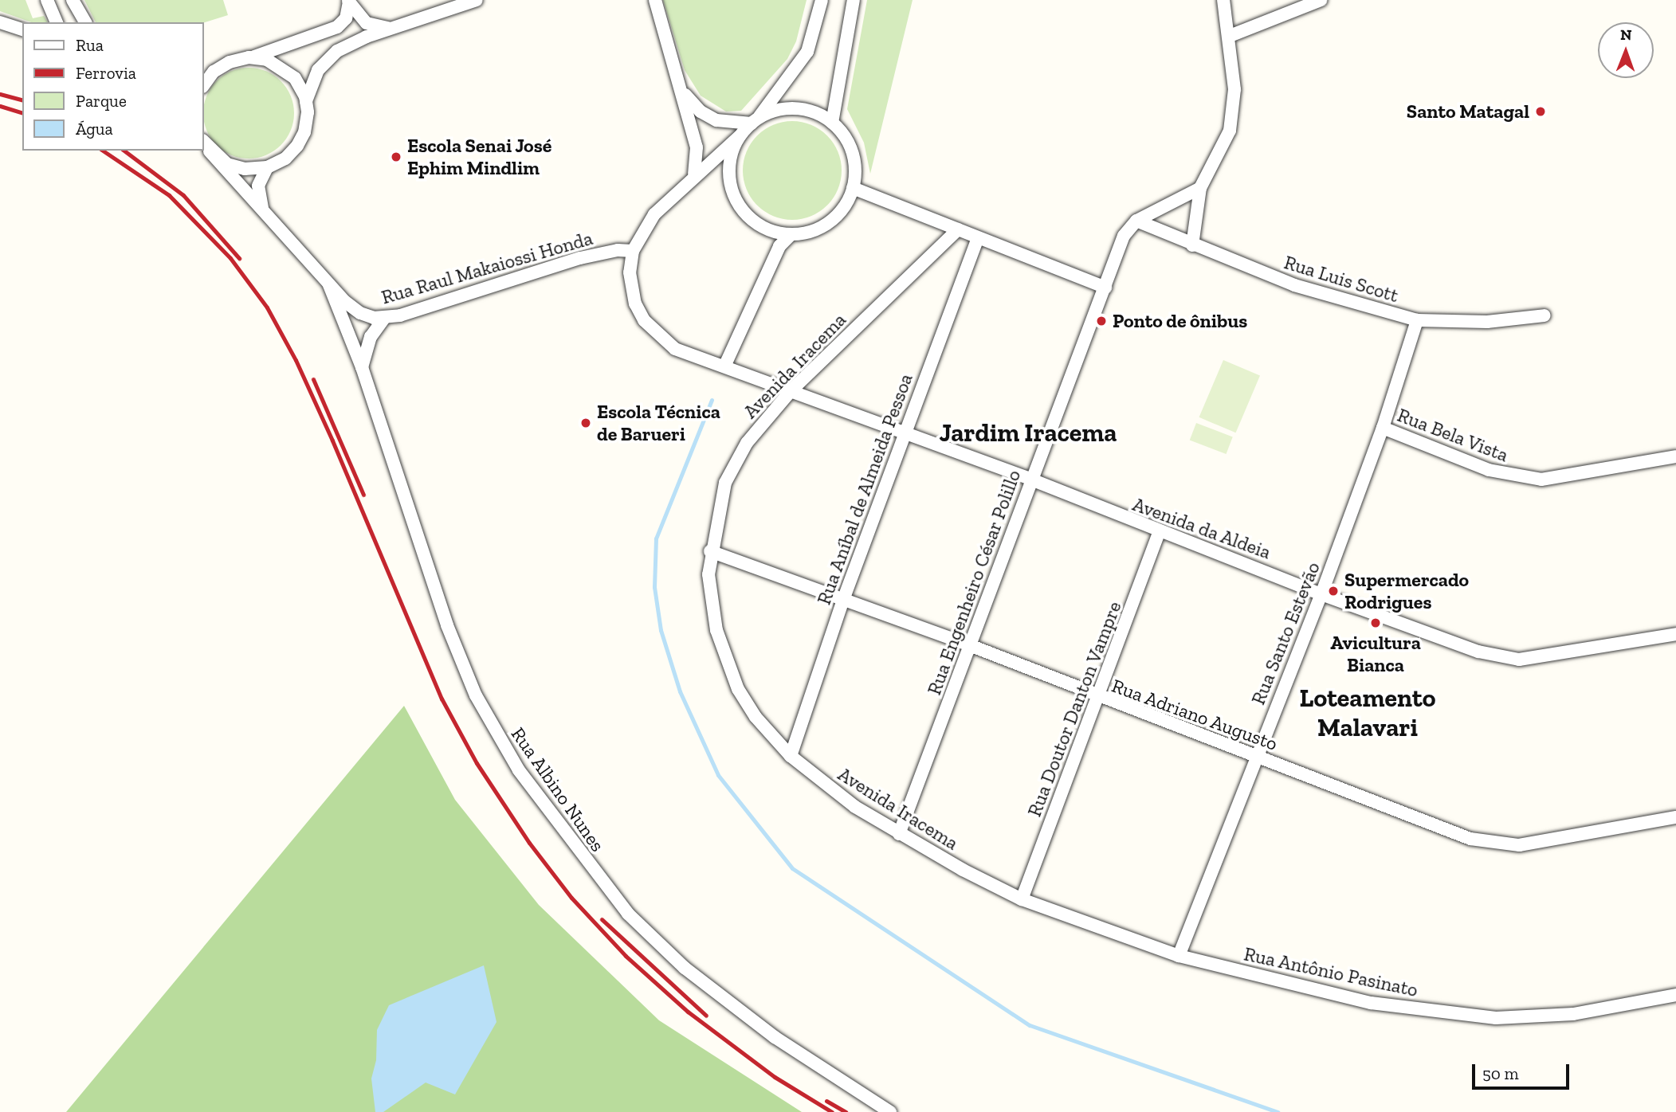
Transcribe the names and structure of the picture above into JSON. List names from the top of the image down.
{
  "streets": {
    "street": [
      "Rua Raul Makaiossi Honda",
      "Rua Luis Scott",
      "Avenida Iracema",
      "Rua Bela Vista",
      "Rua Aníbal de Almeida Pessoa",
      "Avenida da Aldeia",
      "Rua Engenheiro César Polillo",
      "Rua Santo Estevão",
      "Rua Doutor Danton Vampre",
      "Rua Adriano Augusto",
      "Rua Albino Nunes",
      "Rua Antônio Pasinato"
    ]
  },
  "crossings": [
    ["Rua Raul Makaiossi Honda", "Avenida da Aldeia"],
    ["Rua Raul Makaiossi Honda", "Rua Albino Nunes"],
    ["Rua Luis Scott", "Rua Engenheiro César Polillo"],
    ["Rua Luis Scott", "Rua Santo Estevão"],
    ["Avenida Iracema", "Rua Aníbal de Almeida Pessoa"],
    ["Avenida Iracema", "Avenida da Aldeia"],
    ["Avenida Iracema", "Rua Engenheiro César Polillo"],
    ["Avenida Iracema", "Rua Santo Estevão"],
    ["Avenida Iracema", "Rua Doutor Danton Vampre"],
    ["Avenida Iracema", "Rua Adriano Augusto"],
    ["Avenida Iracema", "Rua Antônio Pasinato"],
    ["Rua Bela Vista", "Rua Santo Estevão"],
    ["Rua Aníbal de Almeida Pessoa", "Avenida da Aldeia"],
    ["Rua Aníbal de Almeida Pessoa", "Rua Adriano Augusto"],
    ["Avenida da Aldeia", "Rua Engenheiro César Polillo"],
    ["Avenida da Aldeia", "Rua Santo Estevão"],
    ["Avenida da Aldeia", "Rua Doutor Danton Vampre"],
    ["Rua Engenheiro César Polillo", "Rua Adriano Augusto"],
    ["Rua Santo Estevão", "Rua Adriano Augusto"],
    ["Rua Santo Estevão", "Rua Antônio Pasinato"],
    ["Rua Doutor Danton Vampre", "Rua Adriano Augusto"]
  ],
  "districts": ["Jardim Iracema", "Loteamento Malavari"],
  "places": [
    "Santo Matagal",
    "Escola Senai José Ephim Mindlim",
    "Ponto de ônibus",
    "Escola Técnica de Barueri",
    "Supermercado Rodrigues",
    "Avicultura Bianca"
  ],
  "legend": [
    "Rua",
    "Ferrovia",
    "Parque",
    "Água"
  ],
  "scale_bar": "50 m",
  "north": "top"
}
